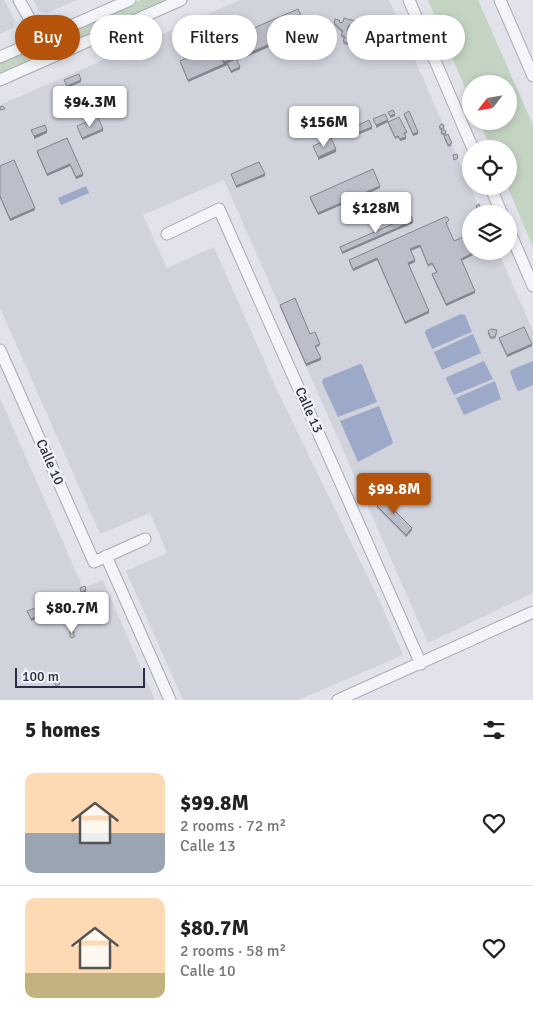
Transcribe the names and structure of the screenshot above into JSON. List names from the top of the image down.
{
  "streets": {
    "street": ["Calle 13", "Calle 10"]
  },
  "scale_bar": "100 m",
  "north": "bottom left",
  "page": {
    "chip": [
      "Buy",
      "Rent",
      "Filters",
      "New",
      "Apartment"
    ],
    "price": [
      "$94.3M",
      "$156M",
      "$128M",
      "$99.8M",
      "$80.7M"
    ],
    "scale": "100 m",
    "heading": "5 homes",
    "list": [
      {
        "name": "$99.8M",
        "note": "2 rooms · 72 m² · Calle 13"
      },
      {
        "name": "$80.7M",
        "note": "2 rooms · 58 m² · Calle 10"
      }
    ]
  }
}
